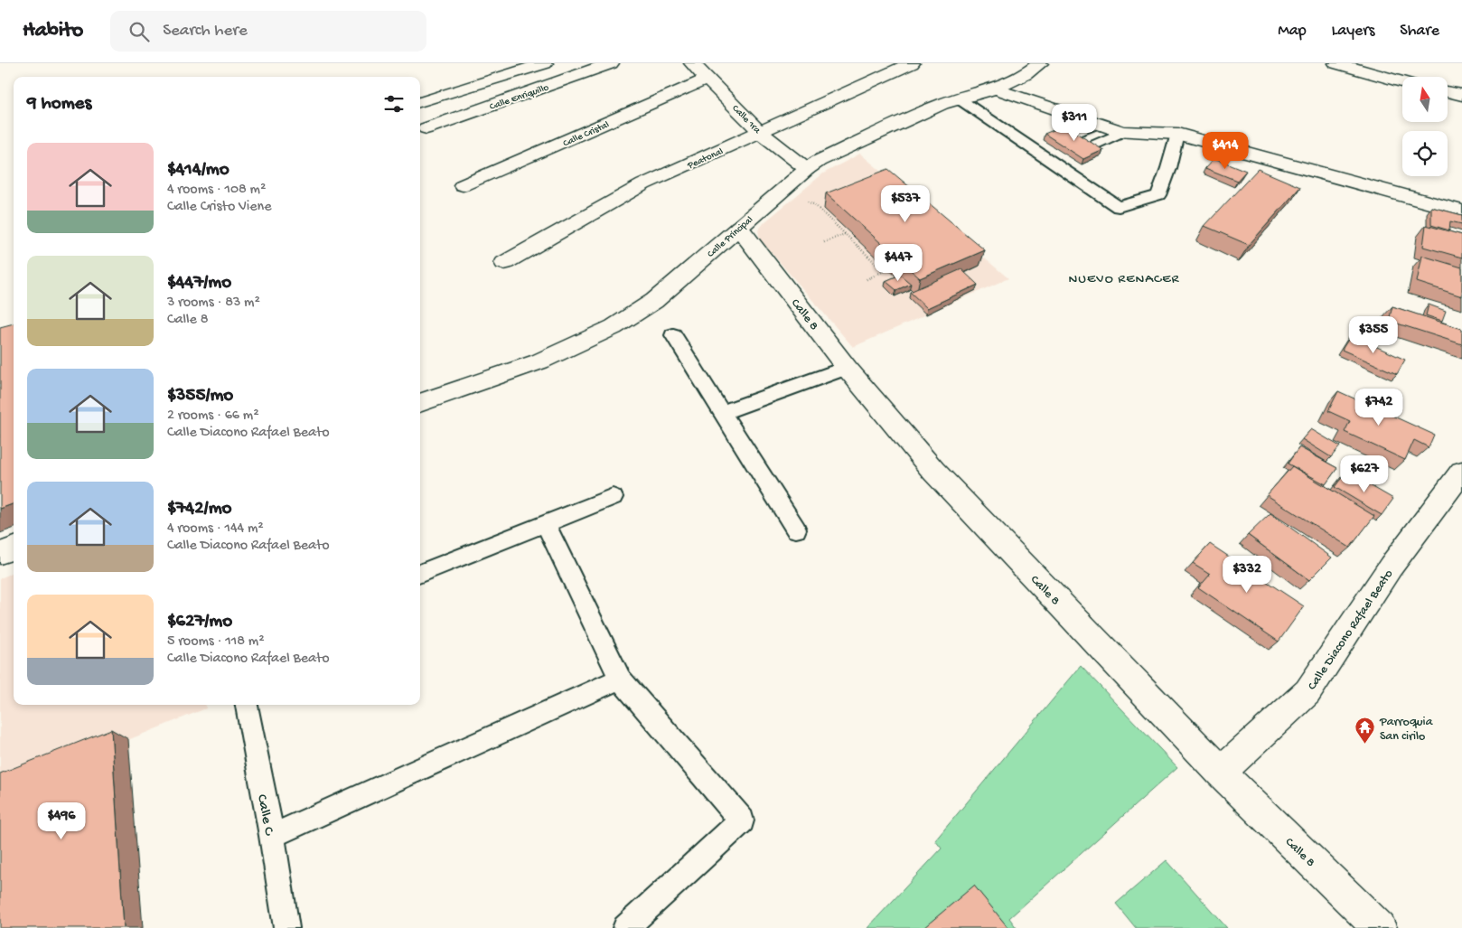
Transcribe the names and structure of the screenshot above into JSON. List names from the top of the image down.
{
  "streets": {
    "street": [
      "Calle Enriquillo",
      "Calle 1ra",
      "Calle Cristal",
      "Peatonal",
      "Calle Principal",
      "Calle 8",
      "Calle Diacono Rafael Beato"
    ],
    "lane": ["Calle C"]
  },
  "crossings": [
    ["Calle 1ra", "Calle Cristal"],
    ["Calle 1ra", "Peatonal"],
    ["Calle 1ra", "Calle Principal"],
    ["Calle Principal", "Calle 8"],
    ["Calle 8", "Calle Diacono Rafael Beato"]
  ],
  "districts": ["NUEVO RENACER"],
  "places": {
    "temple": ["Parroquia San cirilo"]
  },
  "north": "top",
  "page": {
    "header": "Habito",
    "search": "Search here",
    "nav": ["Map", "Layers", "Share"],
    "heading": "9 homes",
    "price": [
      "$311",
      "$414",
      "$537",
      "$447",
      "$355",
      "$742",
      "$627",
      "$332",
      "$496"
    ],
    "list": [
      {
        "name": "$414/mo",
        "note": "4 rooms · 108 m² · Calle Cristo Viene"
      },
      {
        "name": "$447/mo",
        "note": "3 rooms · 83 m² · Calle 8"
      },
      {
        "name": "$355/mo",
        "note": "2 rooms · 66 m² · Calle Diacono Rafael Beato"
      },
      {
        "name": "$742/mo",
        "note": "4 rooms · 144 m² · Calle Diacono Rafael Beato"
      },
      {
        "name": "$627/mo",
        "note": "5 rooms · 118 m² · Calle Diacono Rafael Beato"
      }
    ]
  }
}
